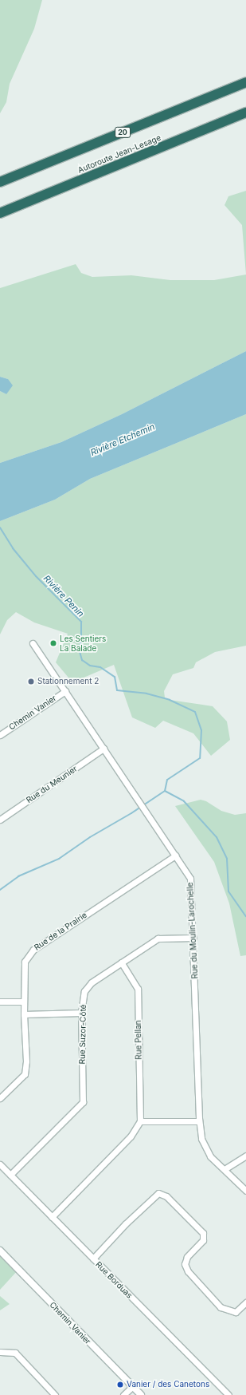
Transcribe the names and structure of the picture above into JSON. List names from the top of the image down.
{
  "streets": {
    "highway": ["20", "Autoroute Jean-Lesage"],
    "street": [
      "Chemin Vanier",
      "Rue du Meunier",
      "Rue du Moulin-Larochelle",
      "Rue de la Prairie",
      "Rue Suzor-Côté",
      "Rue Pellan",
      "Rue Borduas"
    ]
  },
  "crossings": [
    ["Chemin Vanier", "Rue du Moulin-Larochelle"],
    ["Rue du Meunier", "Rue du Moulin-Larochelle"],
    ["Rue du Moulin-Larochelle", "Rue de la Prairie"],
    ["Rue du Moulin-Larochelle", "Rue Suzor-Côté"],
    ["Rue Suzor-Côté", "Rue Pellan"],
    ["Rue Suzor-Côté", "Rue Borduas"]
  ],
  "water": ["Rivière Etchemin", "Rivière Penin"],
  "places": ["Les Sentiers La Balade", "Stationnement 2", "Vanier / des Canetons"]
}
